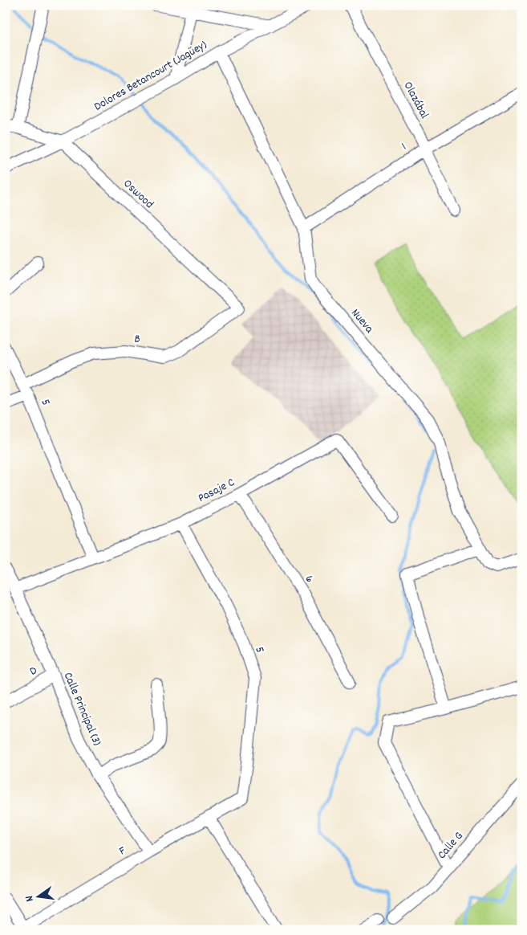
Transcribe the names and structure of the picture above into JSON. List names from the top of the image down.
{
  "streets": {
    "street": [
      "Dolores Betancourt (Jagüey)",
      "Olazábal",
      "1",
      "Oswood",
      "Nueva",
      "B",
      "5",
      "Pasaje C",
      "6",
      "D",
      "Calle Principal (3)",
      "Calle G",
      "F"
    ]
  },
  "crossings": [
    ["Dolores Betancourt (Jagüey)", "Oswood"],
    ["Dolores Betancourt (Jagüey)", "Nueva"],
    ["Olazábal", "1"],
    ["1", "Nueva"],
    ["Oswood", "B"],
    ["B", "5"],
    ["5", "Pasaje C"],
    ["5", "F"],
    ["Pasaje C", "6"],
    ["Pasaje C", "Calle Principal (3)"],
    ["D", "Calle Principal (3)"],
    ["Calle Principal (3)", "F"]
  ],
  "north": "left"
}
